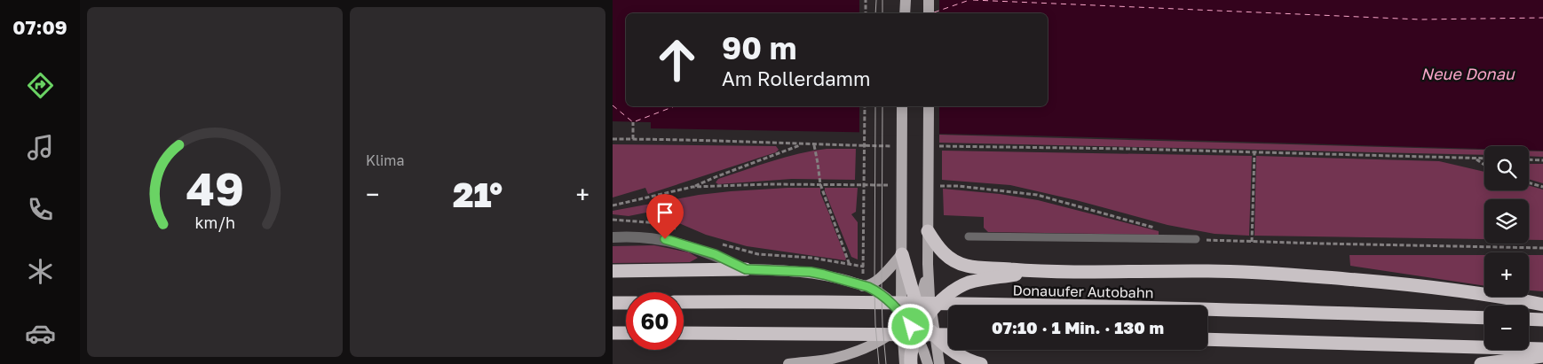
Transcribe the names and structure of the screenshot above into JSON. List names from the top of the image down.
{
  "streets": {
    "highway": ["Donauufer Autobahn"]
  },
  "water": ["Neue Donau"],
  "page": {
    "tabs": "07:09",
    "tile": "Klima",
    "turn": ["90 m", "Am Rollerdamm"],
    "map_buttons": ["+", "−"],
    "heat": ["−", "21°", "+"],
    "limit": "60",
    "trip": "07:10 · 1 Min. · 130 m",
    "gauge": ["49", "km/h"]
  }
}
